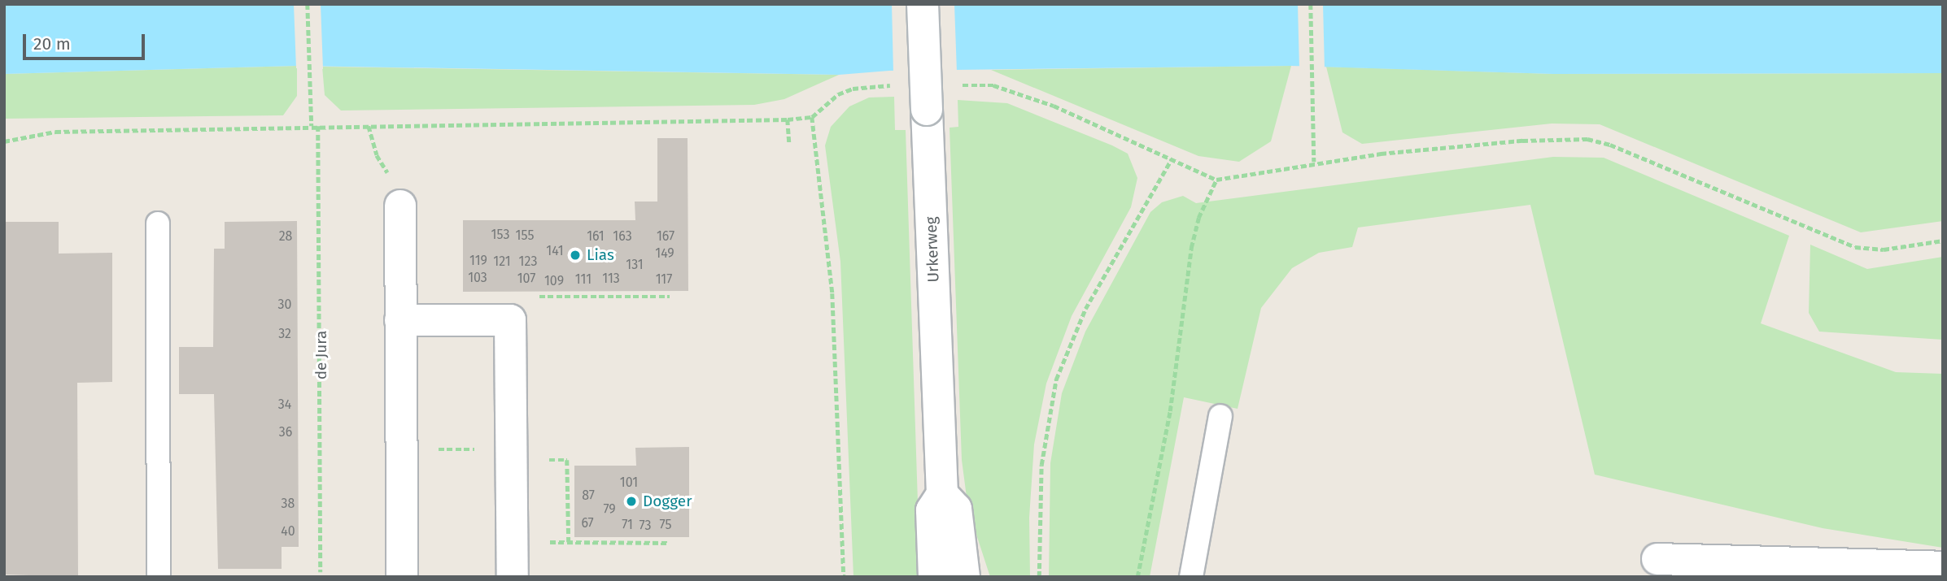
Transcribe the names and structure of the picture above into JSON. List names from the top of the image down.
{
  "streets": {
    "street": ["Urkerweg"],
    "path": ["de Jura"]
  },
  "places": ["Lias", "Dogger"],
  "house_numbers": [
    "153",
    "155",
    "28",
    "161",
    "163",
    "167",
    "141",
    "149",
    "119",
    "121",
    "123",
    "131",
    "103",
    "107",
    "113",
    "111",
    "117",
    "109",
    "30",
    "32",
    "34",
    "36",
    "101",
    "87",
    "38",
    "79",
    "67",
    "71",
    "75",
    "73",
    "40"
  ],
  "scale_bar": "20 m"
}
